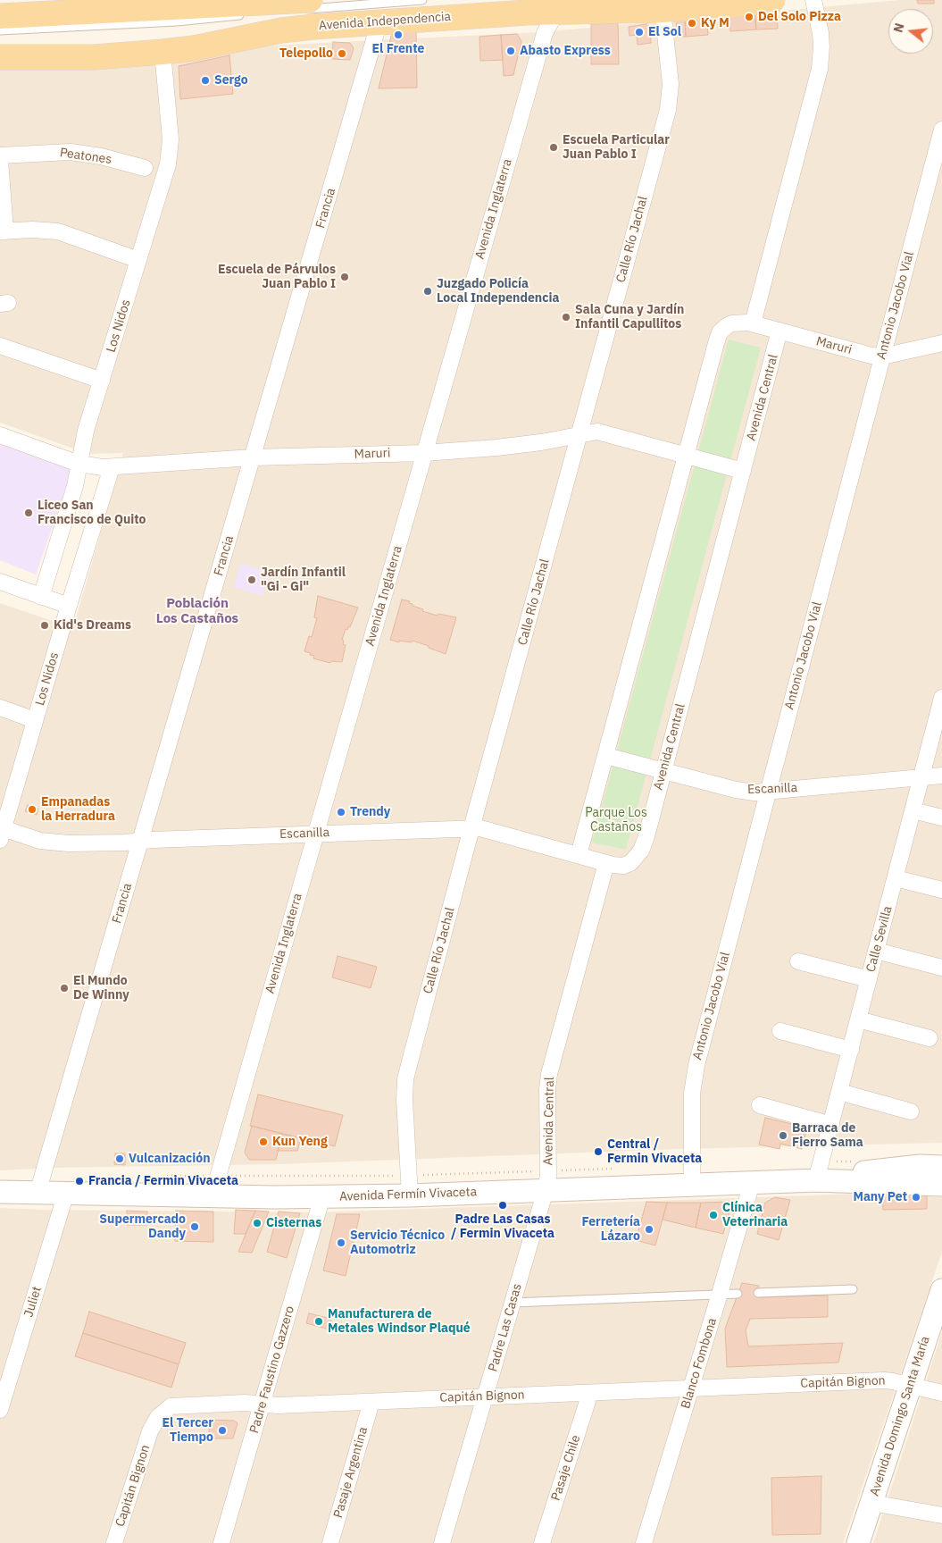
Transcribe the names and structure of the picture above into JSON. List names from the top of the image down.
{
  "streets": {
    "main road": ["Avenida Independencia", "Avenida Fermín Vivaceta", "Avenida Domingo Santa María"],
    "street": [
      "Peatones",
      "Francia",
      "Avenida Inglaterra",
      "Calle Río Jachal",
      "Antonio Jacobo Vial",
      "Los Nidos",
      "Maruri",
      "Avenida Central",
      "Escanilla",
      "Calle Sevilla",
      "Juliet",
      "Padre Las Casas",
      "Blanco Fombona",
      "Padre Faustino Gazzero",
      "Capitán Bignon",
      "Pasaje Chile",
      "Pasaje Argentina"
    ]
  },
  "crossings": [
    ["Avenida Independencia", "Francia"],
    ["Avenida Independencia", "Avenida Inglaterra"],
    ["Avenida Independencia", "Calle Río Jachal"],
    ["Avenida Independencia", "Los Nidos"],
    ["Francia", "Maruri"],
    ["Francia", "Escanilla"],
    ["Francia", "Avenida Fermín Vivaceta"],
    ["Avenida Inglaterra", "Maruri"],
    ["Avenida Inglaterra", "Escanilla"],
    ["Avenida Inglaterra", "Avenida Fermín Vivaceta"],
    ["Calle Río Jachal", "Maruri"],
    ["Calle Río Jachal", "Escanilla"],
    ["Calle Río Jachal", "Avenida Fermín Vivaceta"],
    ["Antonio Jacobo Vial", "Maruri"],
    ["Antonio Jacobo Vial", "Escanilla"],
    ["Antonio Jacobo Vial", "Avenida Fermín Vivaceta"],
    ["Los Nidos", "Maruri"],
    ["Los Nidos", "Escanilla"],
    ["Maruri", "Avenida Central"],
    ["Avenida Central", "Escanilla"],
    ["Avenida Central", "Avenida Fermín Vivaceta"],
    ["Avenida Central", "Padre Las Casas"],
    ["Escanilla", "Calle Sevilla"],
    ["Calle Sevilla", "Avenida Fermín Vivaceta"],
    ["Avenida Fermín Vivaceta", "Juliet"],
    ["Avenida Fermín Vivaceta", "Padre Las Casas"],
    ["Avenida Fermín Vivaceta", "Blanco Fombona"],
    ["Avenida Fermín Vivaceta", "Padre Faustino Gazzero"],
    ["Padre Las Casas", "Capitán Bignon"],
    ["Blanco Fombona", "Capitán Bignon"],
    ["Padre Faustino Gazzero", "Capitán Bignon"],
    ["Capitán Bignon", "Avenida Domingo Santa María"],
    ["Capitán Bignon", "Pasaje Chile"],
    ["Capitán Bignon", "Pasaje Argentina"]
  ],
  "districts": ["Población Los Castaños"],
  "parks": ["Parque Los Castaños"],
  "places": [
    "Del Solo Pizza",
    "Ky M",
    "El Sol",
    "El Frente",
    "Abasto Express",
    "Telepollo",
    "Sergo",
    "Escuela Particular Juan Pablo I",
    "Escuela de Párvulos Juan Pablo I",
    "Juzgado Policía Local Independencia",
    "Sala Cuna y Jardín Infantil Capullitos",
    "Liceo San Francisco de Quito",
    "Jardín Infantil \"Gi - Gi\"",
    "Kid's Dreams",
    "Empanadas la Herradura",
    "Trendy",
    "El Mundo De Winny",
    "Barraca de Fierro Sama",
    "Kun Yeng",
    "Central / Fermin Vivaceta",
    "Vulcanización",
    "Francia / Fermin Vivaceta",
    "Many Pet",
    "Padre Las Casas / Fermin Vivaceta",
    "Clínica Veterinaria",
    "Cisternas",
    "Supermercado Dandy",
    "Ferretería Lázaro",
    "Servicio Técnico Automotriz",
    "Manufacturera de Metales Windsor Plaqué",
    "El Tercer Tiempo"
  ],
  "north": "left"
}
